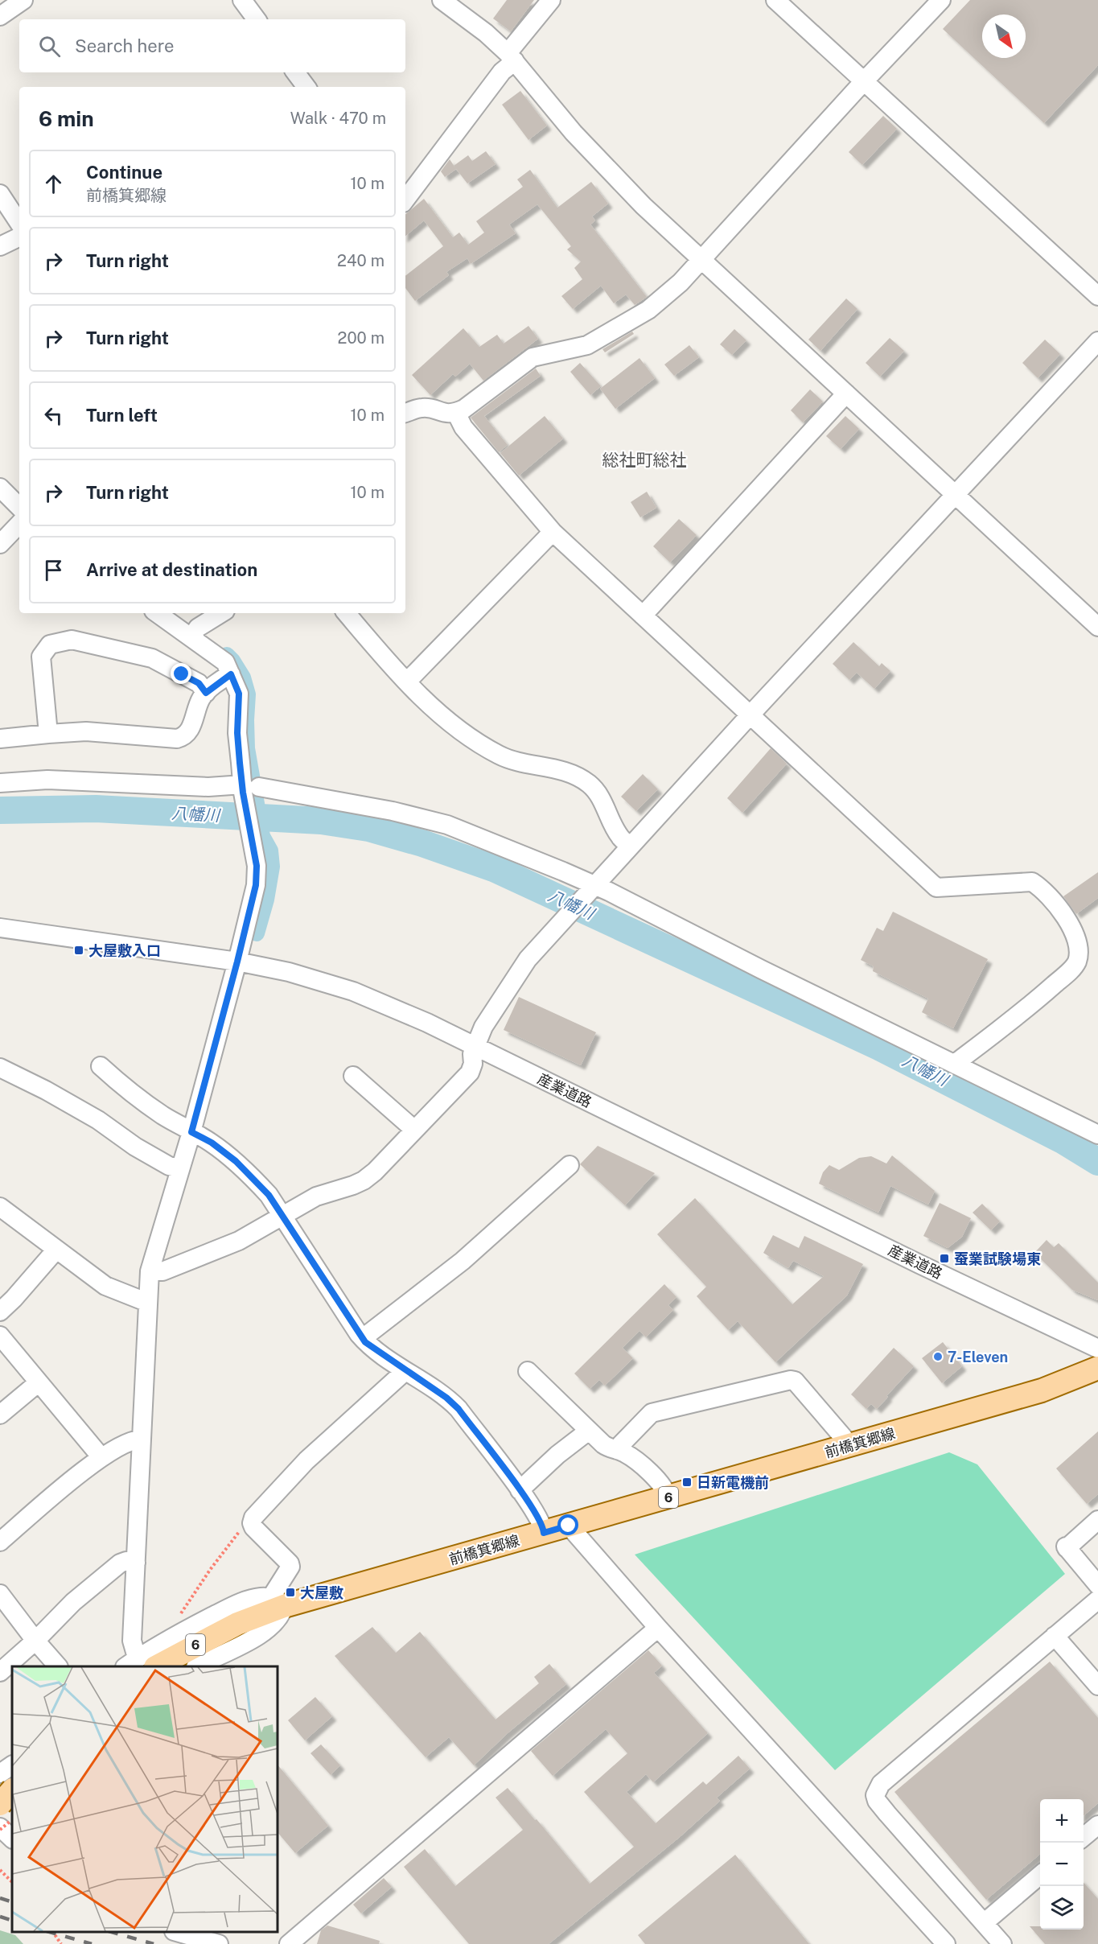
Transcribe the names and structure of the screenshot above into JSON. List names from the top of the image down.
{
  "streets": {
    "main road": ["前橋箕郷線", "6"],
    "street": ["産業道路"]
  },
  "districts": ["総社町総社"],
  "water": ["八幡川"],
  "places": {
    "transit": [
      "大屋敷入口",
      "蚕業試験場東",
      "日新電機前",
      "大屋敷"
    ],
    "other": ["7-Eleven"]
  },
  "north": "bottom right",
  "page": {
    "search": "Search here",
    "heading": ["6 min", "Walk · 470 m"],
    "list": [
      ["Continue", "前橋箕郷線", "10 m"],
      ["Turn right", "240 m"],
      ["Turn right", "200 m"],
      ["Turn left", "10 m"],
      ["Turn right", "10 m"],
      "Arrive at destination"
    ],
    "map_buttons": ["+", "−"]
  }
}
